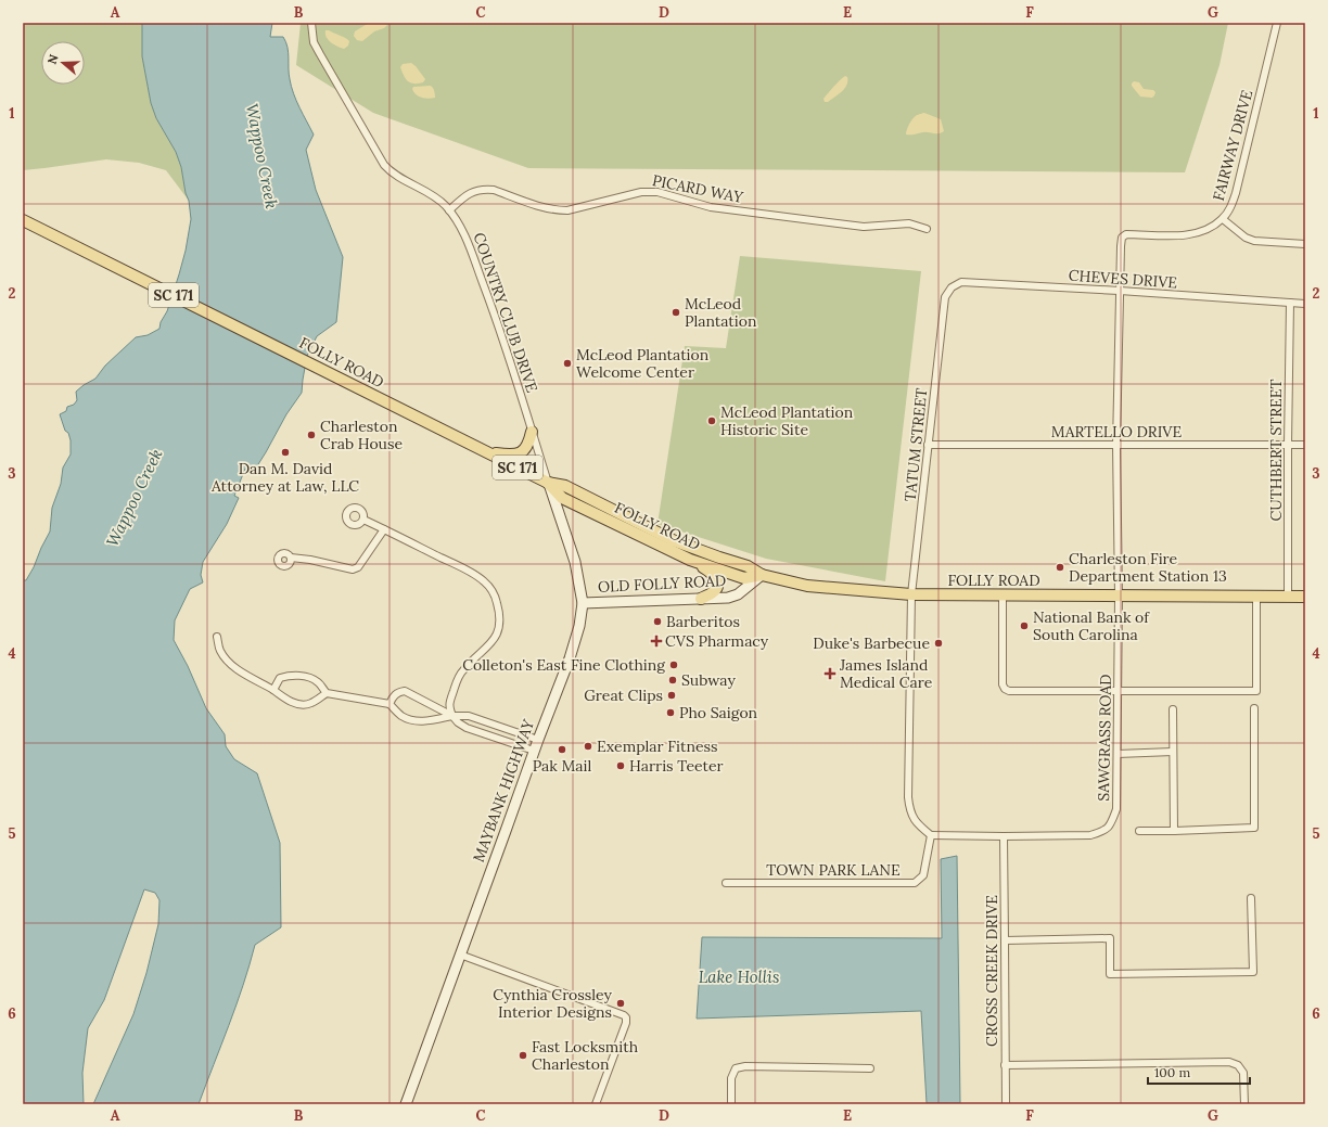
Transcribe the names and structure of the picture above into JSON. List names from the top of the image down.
{
  "streets": {
    "main road": [
      "SC 171",
      "FOLLY ROAD",
      "OLD FOLLY ROAD",
      "MAYBANK HIGHWAY"
    ],
    "street": [
      "FAIRWAY DRIVE",
      "PICARD WAY",
      "CHEVES DRIVE",
      "COUNTRY CLUB DRIVE",
      "MARTELLO DRIVE",
      "TATUM STREET",
      "CUTHBERT STREET",
      "SAWGRASS ROAD",
      "TOWN PARK LANE",
      "CROSS CREEK DRIVE"
    ]
  },
  "crossings": [
    ["FAIRWAY DRIVE", "CHEVES DRIVE"],
    ["FAIRWAY DRIVE", "SAWGRASS ROAD"],
    ["PICARD WAY", "COUNTRY CLUB DRIVE"],
    ["CHEVES DRIVE", "TATUM STREET"],
    ["CHEVES DRIVE", "CUTHBERT STREET"],
    ["CHEVES DRIVE", "SAWGRASS ROAD"],
    ["COUNTRY CLUB DRIVE", "FOLLY ROAD"],
    ["COUNTRY CLUB DRIVE", "MAYBANK HIGHWAY"],
    ["FOLLY ROAD", "TATUM STREET"],
    ["FOLLY ROAD", "CUTHBERT STREET"],
    ["FOLLY ROAD", "OLD FOLLY ROAD"],
    ["FOLLY ROAD", "SAWGRASS ROAD"],
    ["FOLLY ROAD", "MAYBANK HIGHWAY"],
    ["MARTELLO DRIVE", "TATUM STREET"],
    ["MARTELLO DRIVE", "CUTHBERT STREET"],
    ["MARTELLO DRIVE", "SAWGRASS ROAD"],
    ["OLD FOLLY ROAD", "MAYBANK HIGHWAY"],
    ["SAWGRASS ROAD", "TOWN PARK LANE"],
    ["SAWGRASS ROAD", "CROSS CREEK DRIVE"]
  ],
  "water": ["Wappoo Creek", "Lake Hollis"],
  "places": {
    "other": [
      "McLeod Plantation",
      "McLeod Plantation Welcome Center",
      "McLeod Plantation Historic Site",
      "Charleston Crab House",
      "Dan M. David Attorney at Law, LLC",
      "Charleston Fire Department Station 13",
      "Barberitos",
      "National Bank of South Carolina",
      "Duke's Barbecue",
      "Colleton's East Fine Clothing",
      "Subway",
      "Great Clips",
      "Pho Saigon",
      "Exemplar Fitness",
      "Pak Mail",
      "Harris Teeter",
      "Cynthia Crossley Interior Designs",
      "Fast Locksmith Charleston"
    ],
    "health": ["CVS Pharmacy", "James Island Medical Care"]
  },
  "scale_bar": "100 m",
  "north": "left",
  "grid": {
    "columns": [
      "A",
      "B",
      "C",
      "D",
      "E",
      "F",
      "G"
    ],
    "rows": [
      "1",
      "2",
      "3",
      "4",
      "5",
      "6"
    ]
  }
}
